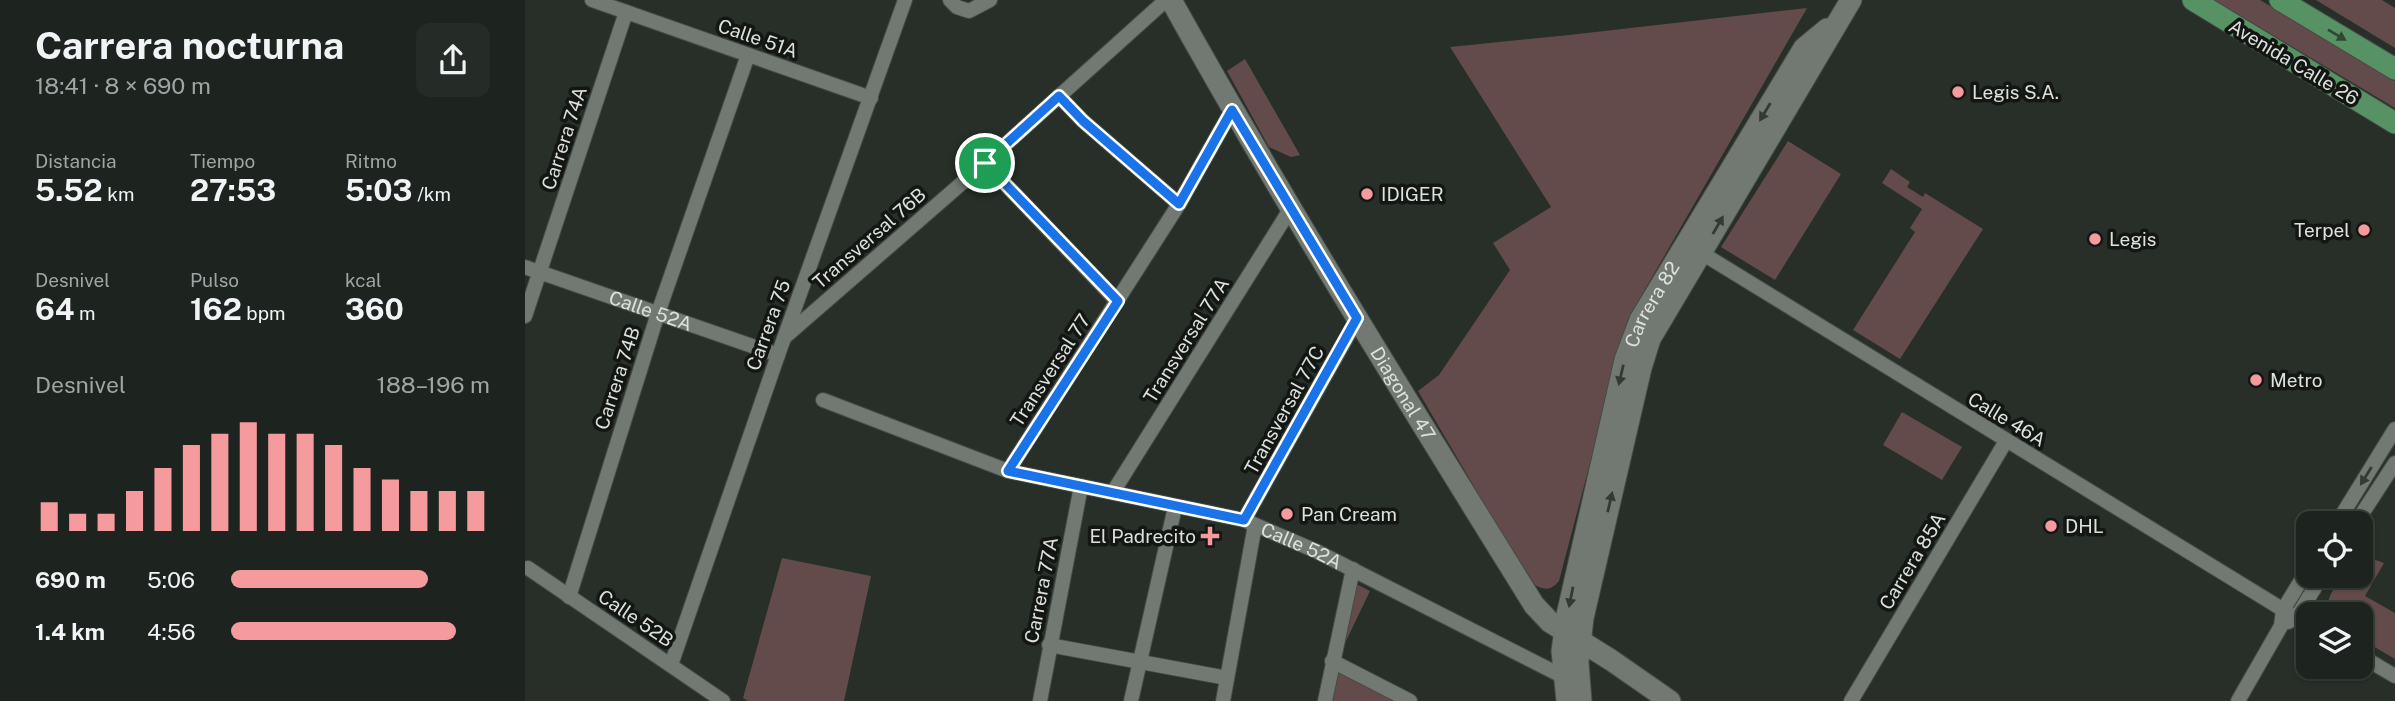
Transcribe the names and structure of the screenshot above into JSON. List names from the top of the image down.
{
  "streets": {
    "main road": ["Avenida Calle 26"],
    "street": [
      "Calle 51A",
      "Carrera 74A",
      "Transversal 76B",
      "Carrera 82",
      "Calle 52A",
      "Carrera 75",
      "Transversal 77A",
      "Transversal 77",
      "Carrera 74B",
      "Diagonal 47",
      "Transversal 77C",
      "Calle 46A",
      "Carrera 85A",
      "Carrera 77A",
      "Calle 52B"
    ]
  },
  "crossings": [
    ["Calle 51A", "Carrera 74A"],
    ["Calle 51A", "Carrera 75"],
    ["Calle 51A", "Carrera 74B"],
    ["Carrera 74A", "Calle 52A"],
    ["Transversal 76B", "Carrera 75"],
    ["Transversal 76B", "Diagonal 47"],
    ["Carrera 82", "Diagonal 47"],
    ["Carrera 82", "Calle 46A"],
    ["Calle 52A", "Carrera 75"],
    ["Calle 52A", "Transversal 77A"],
    ["Calle 52A", "Transversal 77"],
    ["Calle 52A", "Carrera 74B"],
    ["Calle 52A", "Transversal 77C"],
    ["Calle 52A", "Carrera 77A"],
    ["Carrera 75", "Calle 52B"],
    ["Transversal 77A", "Diagonal 47"],
    ["Transversal 77", "Diagonal 47"],
    ["Carrera 74B", "Calle 52B"],
    ["Diagonal 47", "Transversal 77C"],
    ["Calle 46A", "Carrera 85A"]
  ],
  "places": {
    "other": [
      "Legis S.A.",
      "IDIGER",
      "Terpel",
      "Legis",
      "Metro",
      "Pan Cream",
      "DHL"
    ],
    "health": ["El Padrecito"]
  },
  "page": {
    "heading": ["Carrera nocturna", "18:41 · 8 × 690 m"],
    "stats": [
      ["Distancia", "5.52 km"],
      ["Tiempo", "27:53"],
      ["Ritmo", "5:03 /km"],
      ["Desnivel", "64 m"],
      ["Pulso", "162 bpm"],
      ["kcal", "360"]
    ],
    "chart": ["Desnivel", "188–196 m"],
    "list": [
      {
        "name": "690 m",
        "note": "5:06"
      },
      {
        "name": "1.4 km",
        "note": "4:56"
      }
    ]
  }
}
